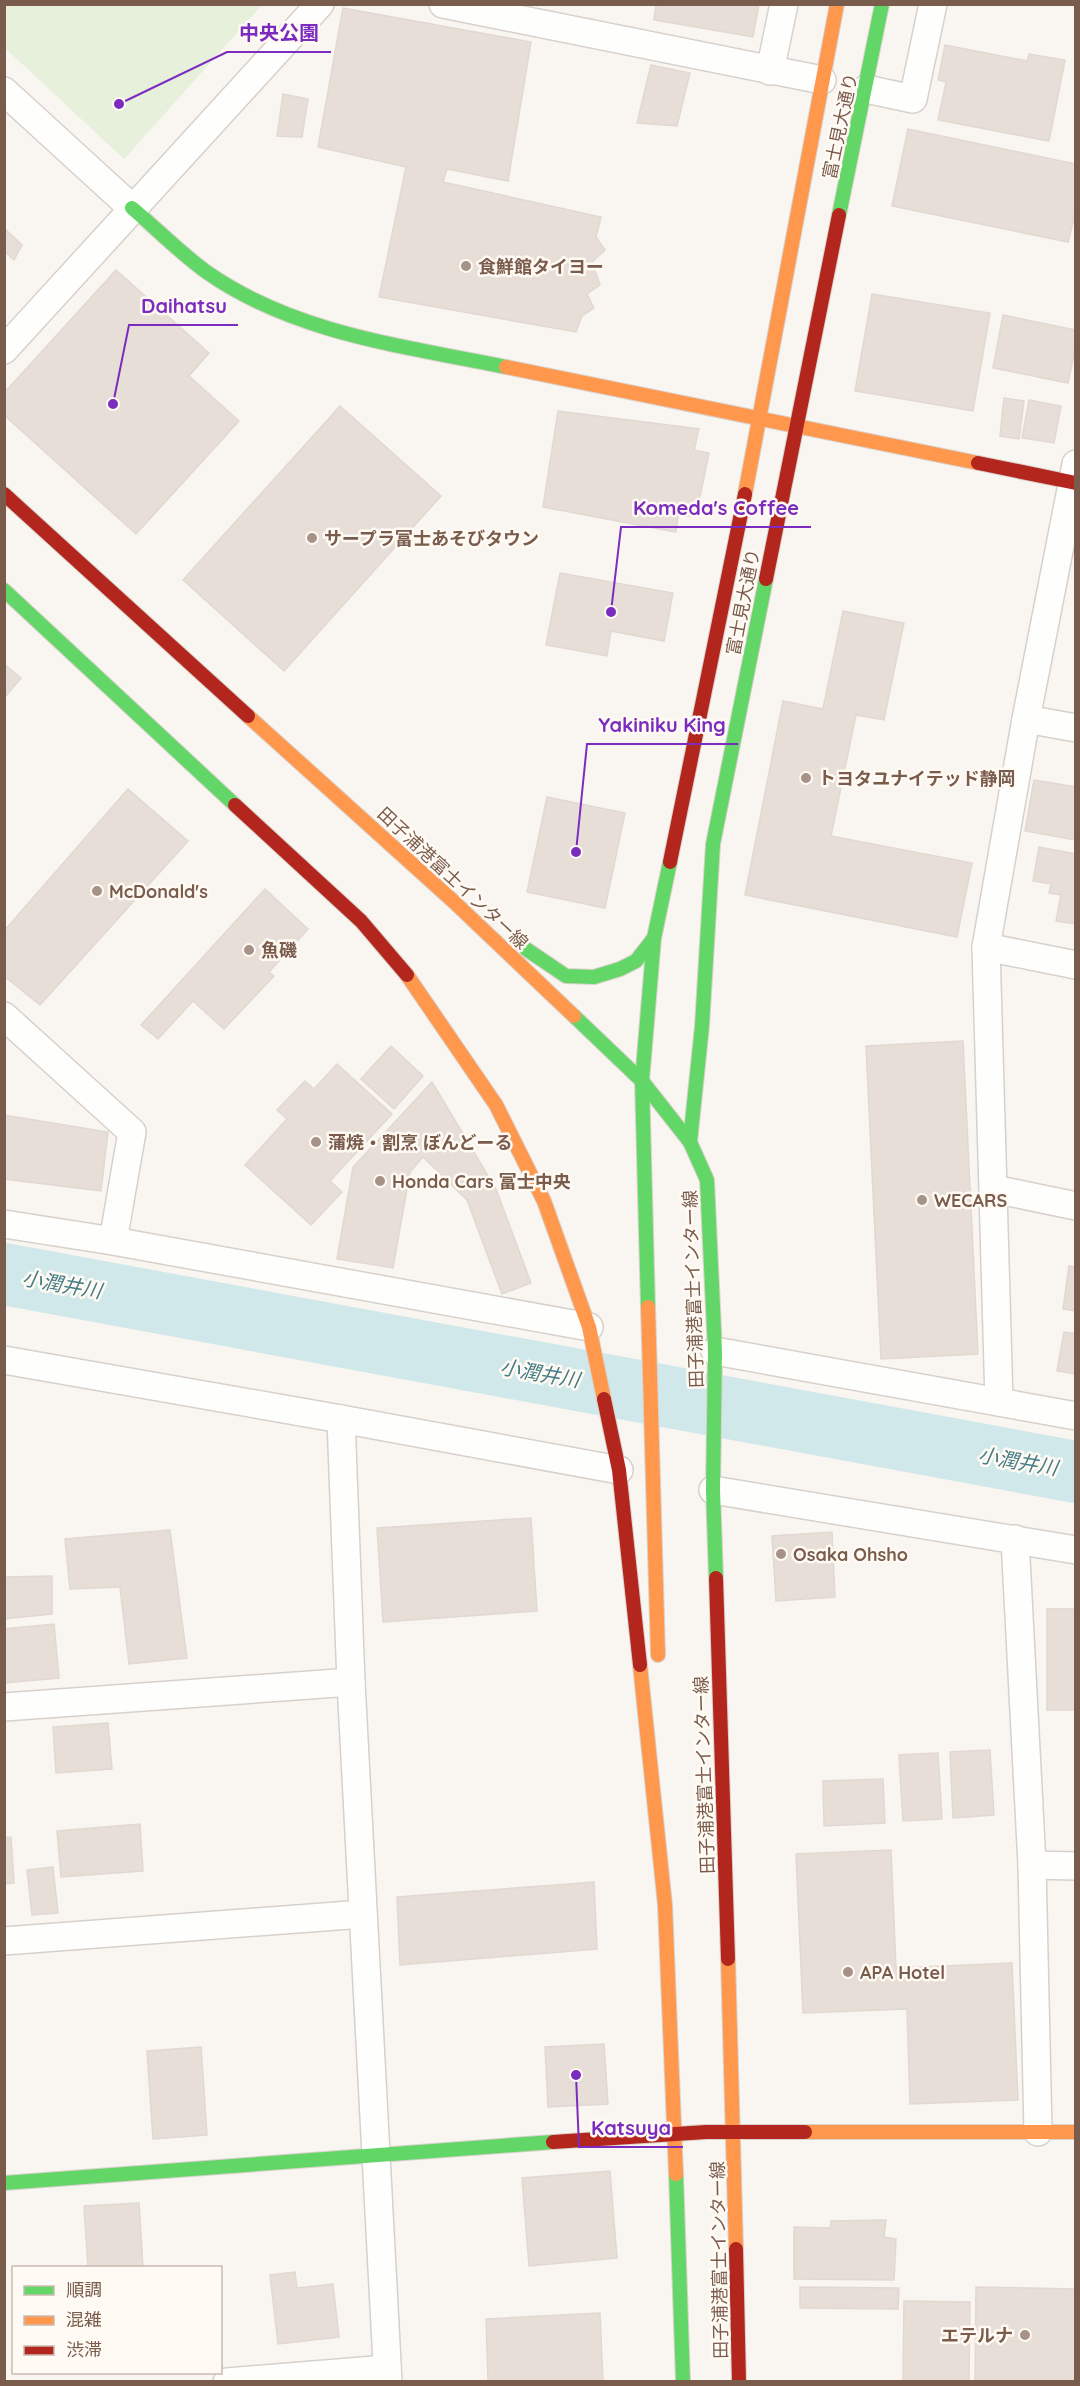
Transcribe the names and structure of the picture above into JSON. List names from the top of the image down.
{
  "streets": {
    "street": ["富士見大通り", "田子浦港富士インター線"]
  },
  "crossings": [
    ["富士見大通り", "田子浦港富士インター線"]
  ],
  "water": ["小潤井川"],
  "places": [
    "中央公園",
    "食鮮館タイヨー",
    "Daihatsu",
    "サープラ富士あそびタウン",
    "Komeda's Coffee",
    "トヨタユナイテッド静岡",
    "Yakiniku King",
    "McDonald's",
    "魚磯",
    "蒲焼・割烹 ぼんどーる",
    "Honda Cars 富士中央",
    "WECARS",
    "Osaka Ohsho",
    "APA Hotel",
    "Katsuya",
    "エテルナ"
  ],
  "legend": ["順調", "混雑", "渋滞"]
}
